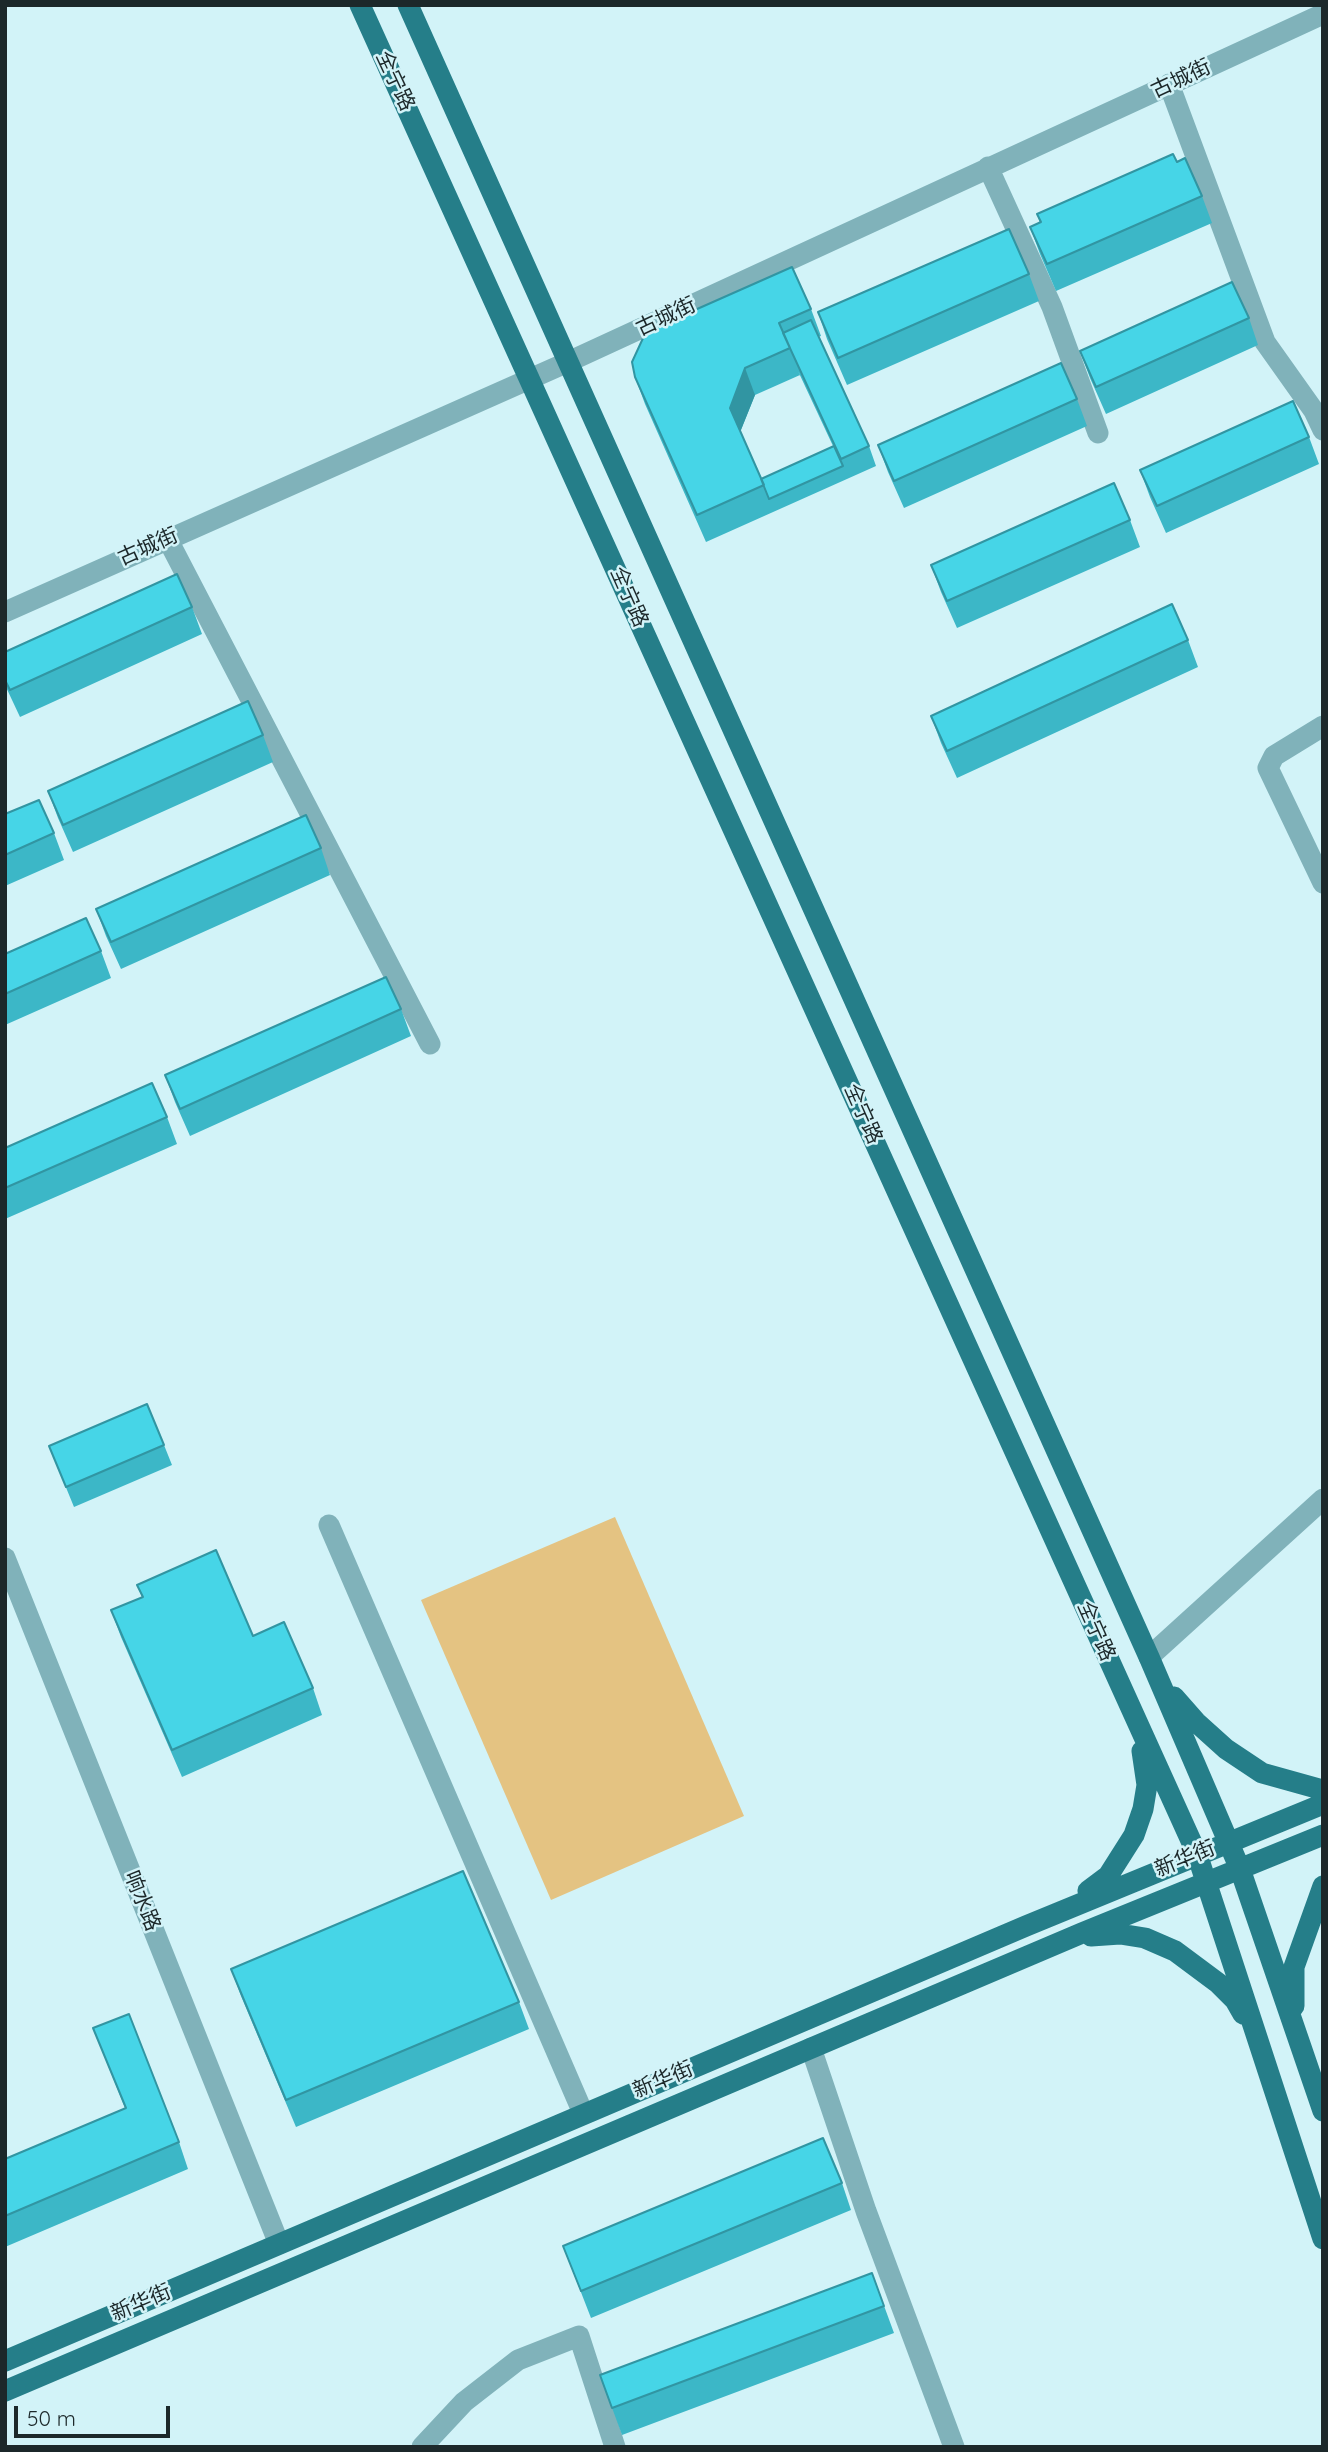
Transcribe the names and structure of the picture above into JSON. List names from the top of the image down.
{
  "streets": {
    "main road": ["全宁路", "新华街"],
    "street": ["古城街", "响水路"]
  },
  "crossings": [
    ["古城街", "全宁路"],
    ["全宁路", "新华街"],
    ["新华街", "响水路"]
  ],
  "scale_bar": "50 m"
}
